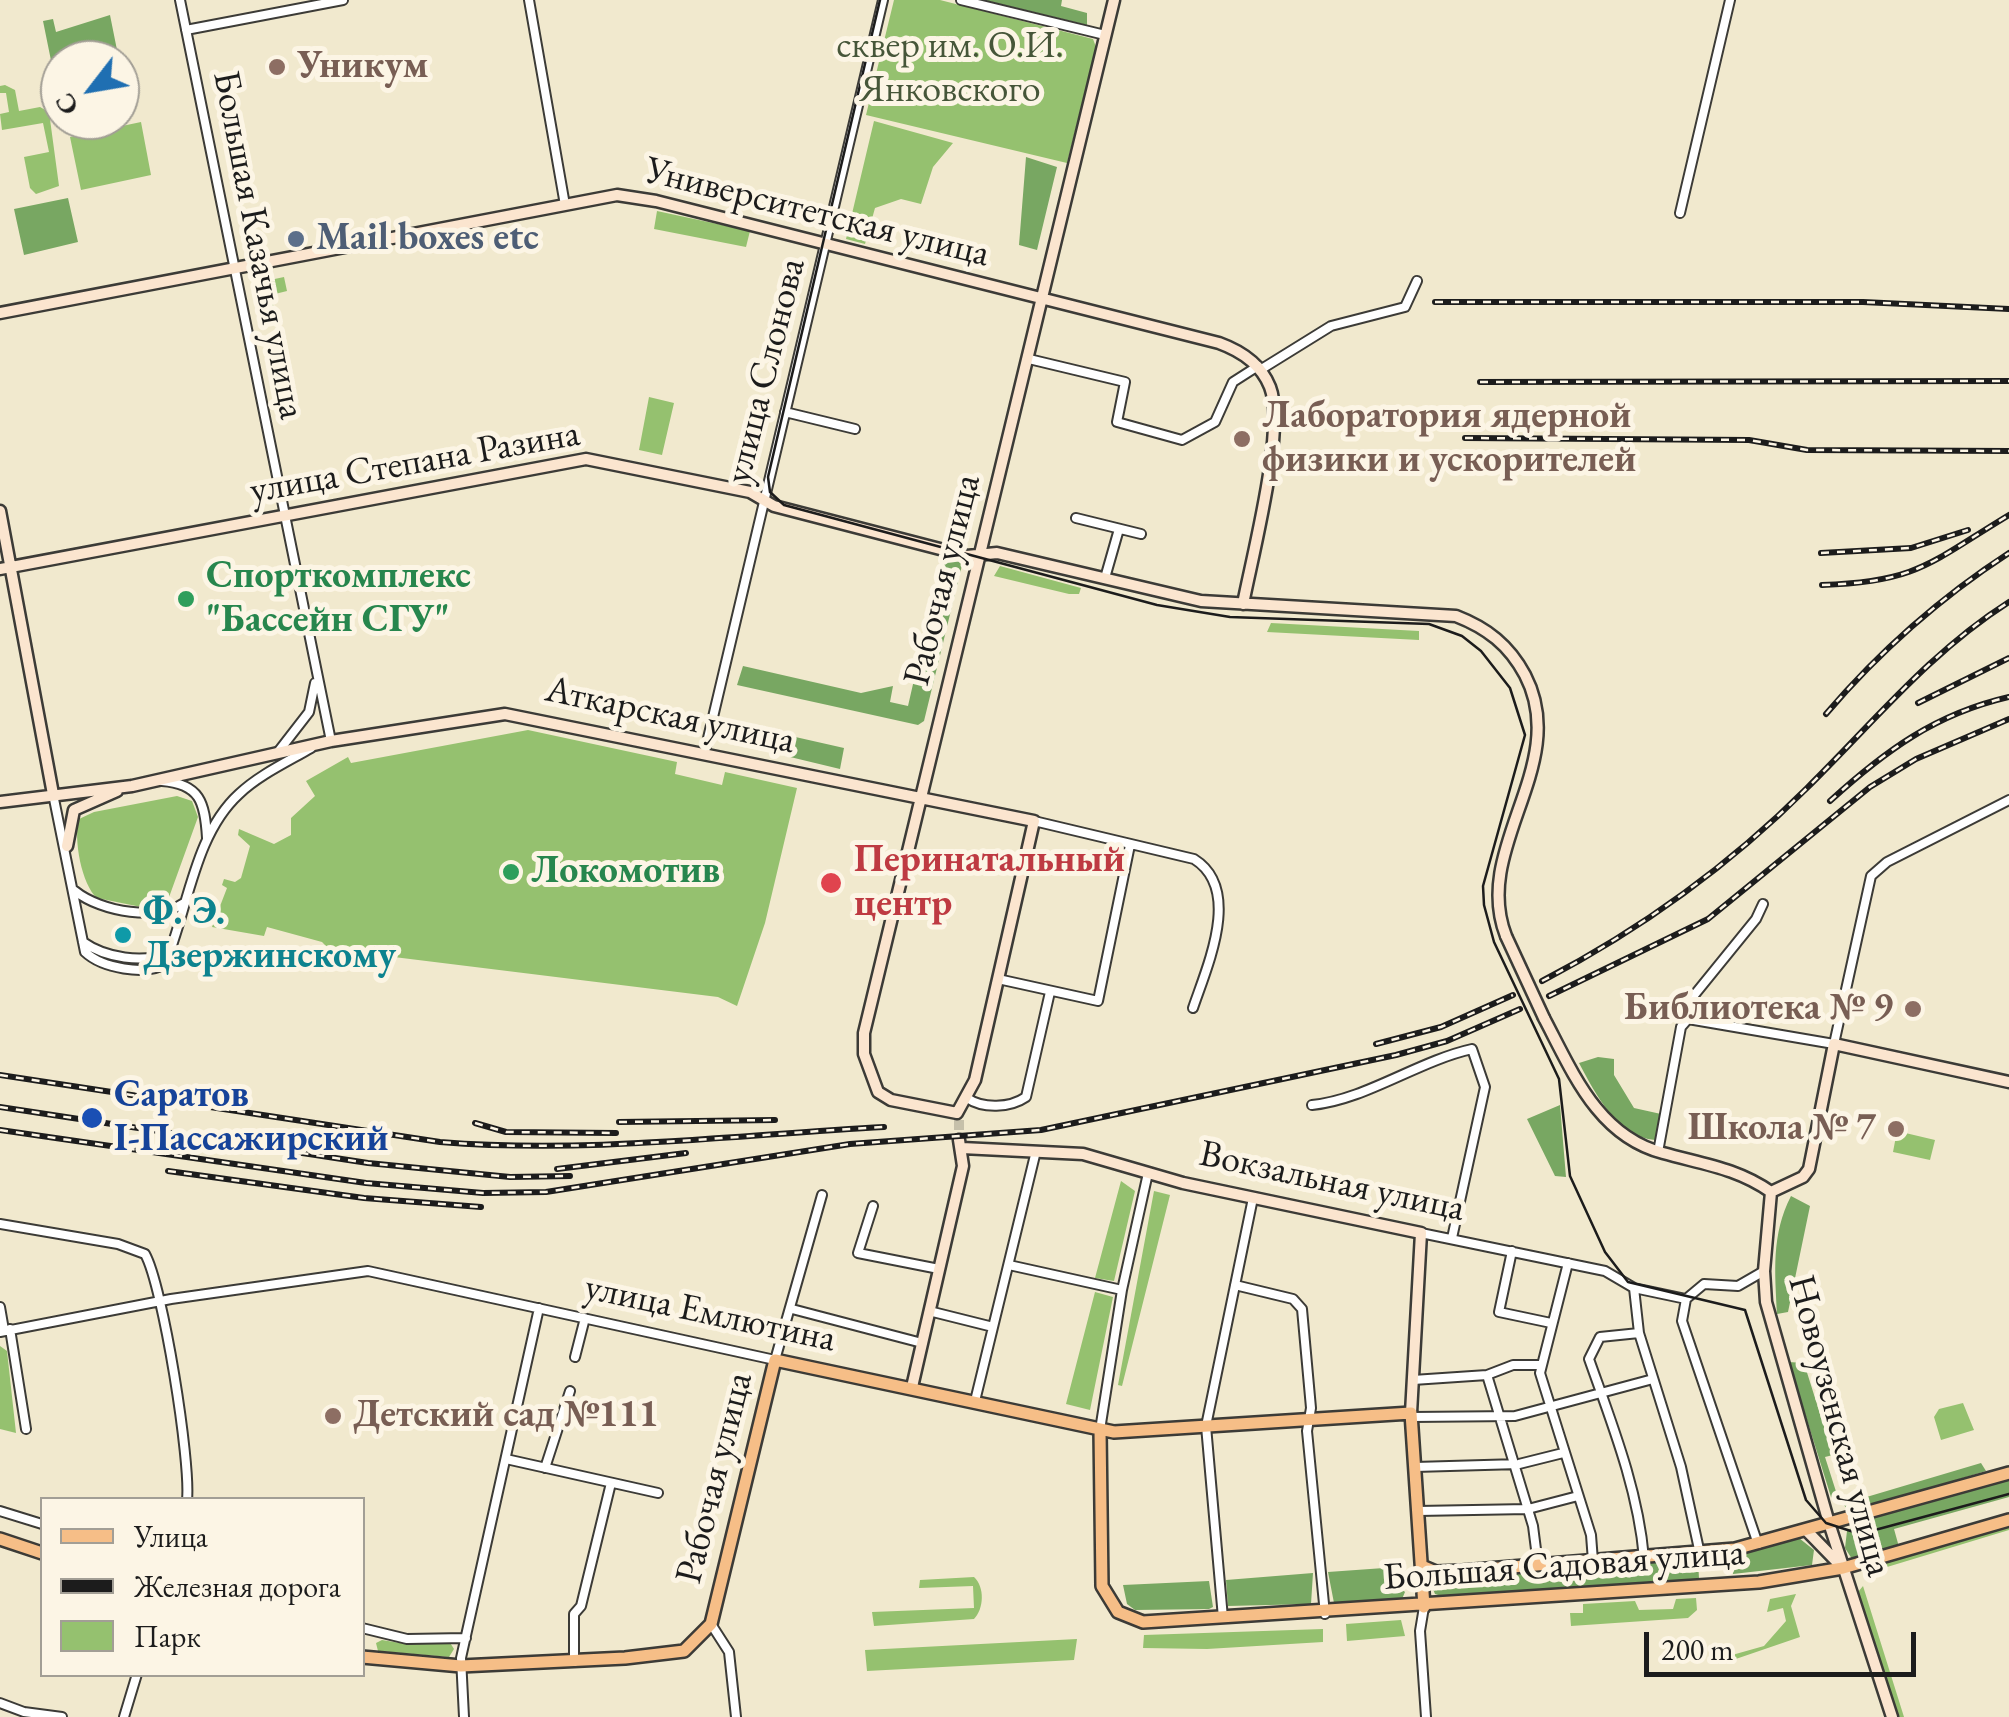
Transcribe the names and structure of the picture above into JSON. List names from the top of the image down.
{
  "streets": {
    "main road": [
      "Университетская улица",
      "улица Степана Разина",
      "Рабочая улица",
      "Аткарская улица",
      "Вокзальная улица",
      "улица Емлютина",
      "Новоузенская улица",
      "Большая Садовая улица"
    ],
    "street": ["Большая Казачья улица", "улица Слонова"]
  },
  "crossings": [
    ["Университетская улица", "Большая Казачья улица"],
    ["Университетская улица", "улица Слонова"],
    ["Университетская улица", "Рабочая улица"],
    ["Большая Казачья улица", "улица Степана Разина"],
    ["Большая Казачья улица", "Аткарская улица"],
    ["улица Слонова", "улица Степана Разина"],
    ["улица Слонова", "Аткарская улица"],
    ["улица Степана Разина", "Рабочая улица"],
    ["Рабочая улица", "Аткарская улица"],
    ["Рабочая улица", "улица Емлютина"],
    ["улица Емлютина", "Большая Садовая улица"],
    ["Новоузенская улица", "Большая Садовая улица"]
  ],
  "parks": ["сквер им. О.И. Янковского"],
  "places": [
    "Уникум",
    "Mail boxes etc",
    "Лаборатория ядерной физики и ускорителей",
    "Спорткомплекс \"Бассейн СГУ\"",
    "Локомотив",
    "Перинатальный центр",
    "Ф. Э. Дзержинскому",
    "Библиотека № 9",
    "Саратов I-Пассажирский",
    "Школа № 7",
    "Детский сад №111"
  ],
  "legend": ["Улица", "Железная дорога", "Парк"],
  "scale_bar": "200 m",
  "north": "bottom left"
}
